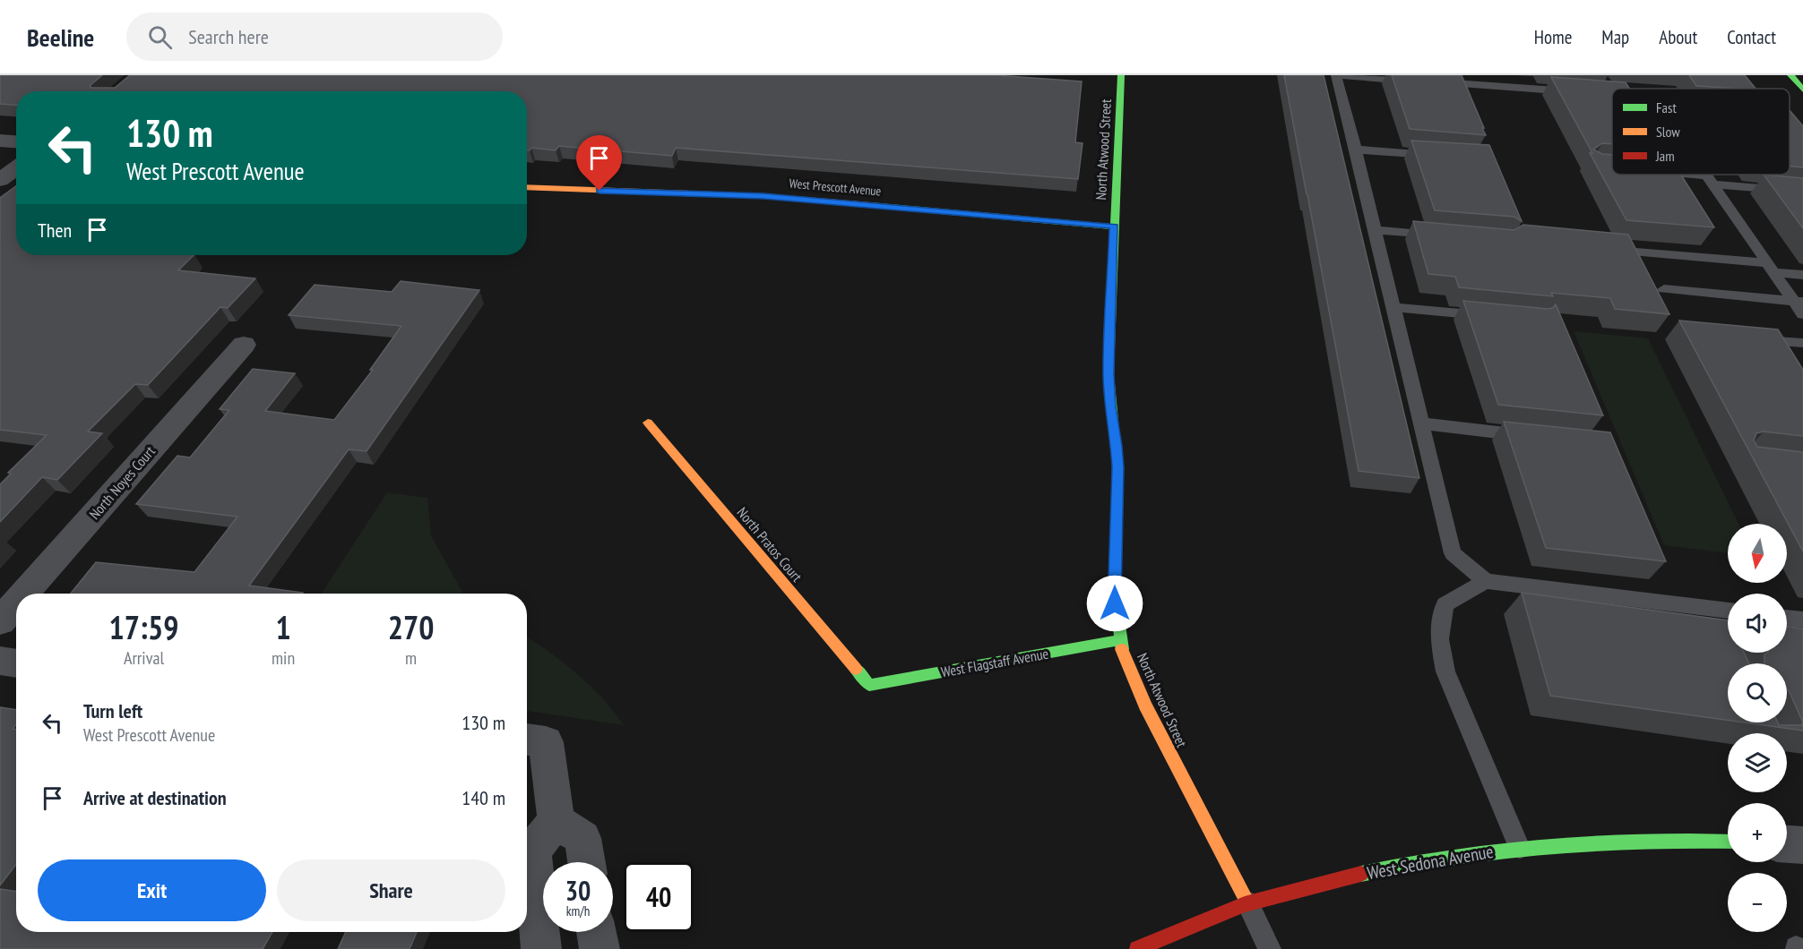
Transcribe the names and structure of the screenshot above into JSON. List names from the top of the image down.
{
  "streets": {
    "street": [
      "North Atwood Street",
      "West Prescott Avenue",
      "North Noyes Court",
      "North Pratos Court",
      "West Flagstaff Avenue",
      "West Sedona Avenue"
    ]
  },
  "crossings": [
    ["North Atwood Street", "West Prescott Avenue"],
    ["North Atwood Street", "West Flagstaff Avenue"],
    ["North Atwood Street", "West Sedona Avenue"],
    ["North Pratos Court", "West Flagstaff Avenue"]
  ],
  "legend": ["Fast", "Slow", "Jam"],
  "north": "bottom",
  "page": {
    "header": "Beeline",
    "search": "Search here",
    "nav": [
      "Home",
      "Map",
      "About",
      "Contact"
    ],
    "turn": ["130 m", "West Prescott Avenue"],
    "then": "Then",
    "map_buttons": ["+", "−"],
    "eta": [
      "17:59",
      "Arrival",
      "1",
      "min",
      "270",
      "m"
    ],
    "list": [
      {
        "name": "Turn left",
        "note": "West Prescott Avenue",
        "value": "130 m"
      },
      {
        "name": "Arrive at destination",
        "value": "140 m"
      }
    ],
    "buttons": ["Exit", "Share"],
    "speed": "30 km/h",
    "limit": "40"
  }
}
